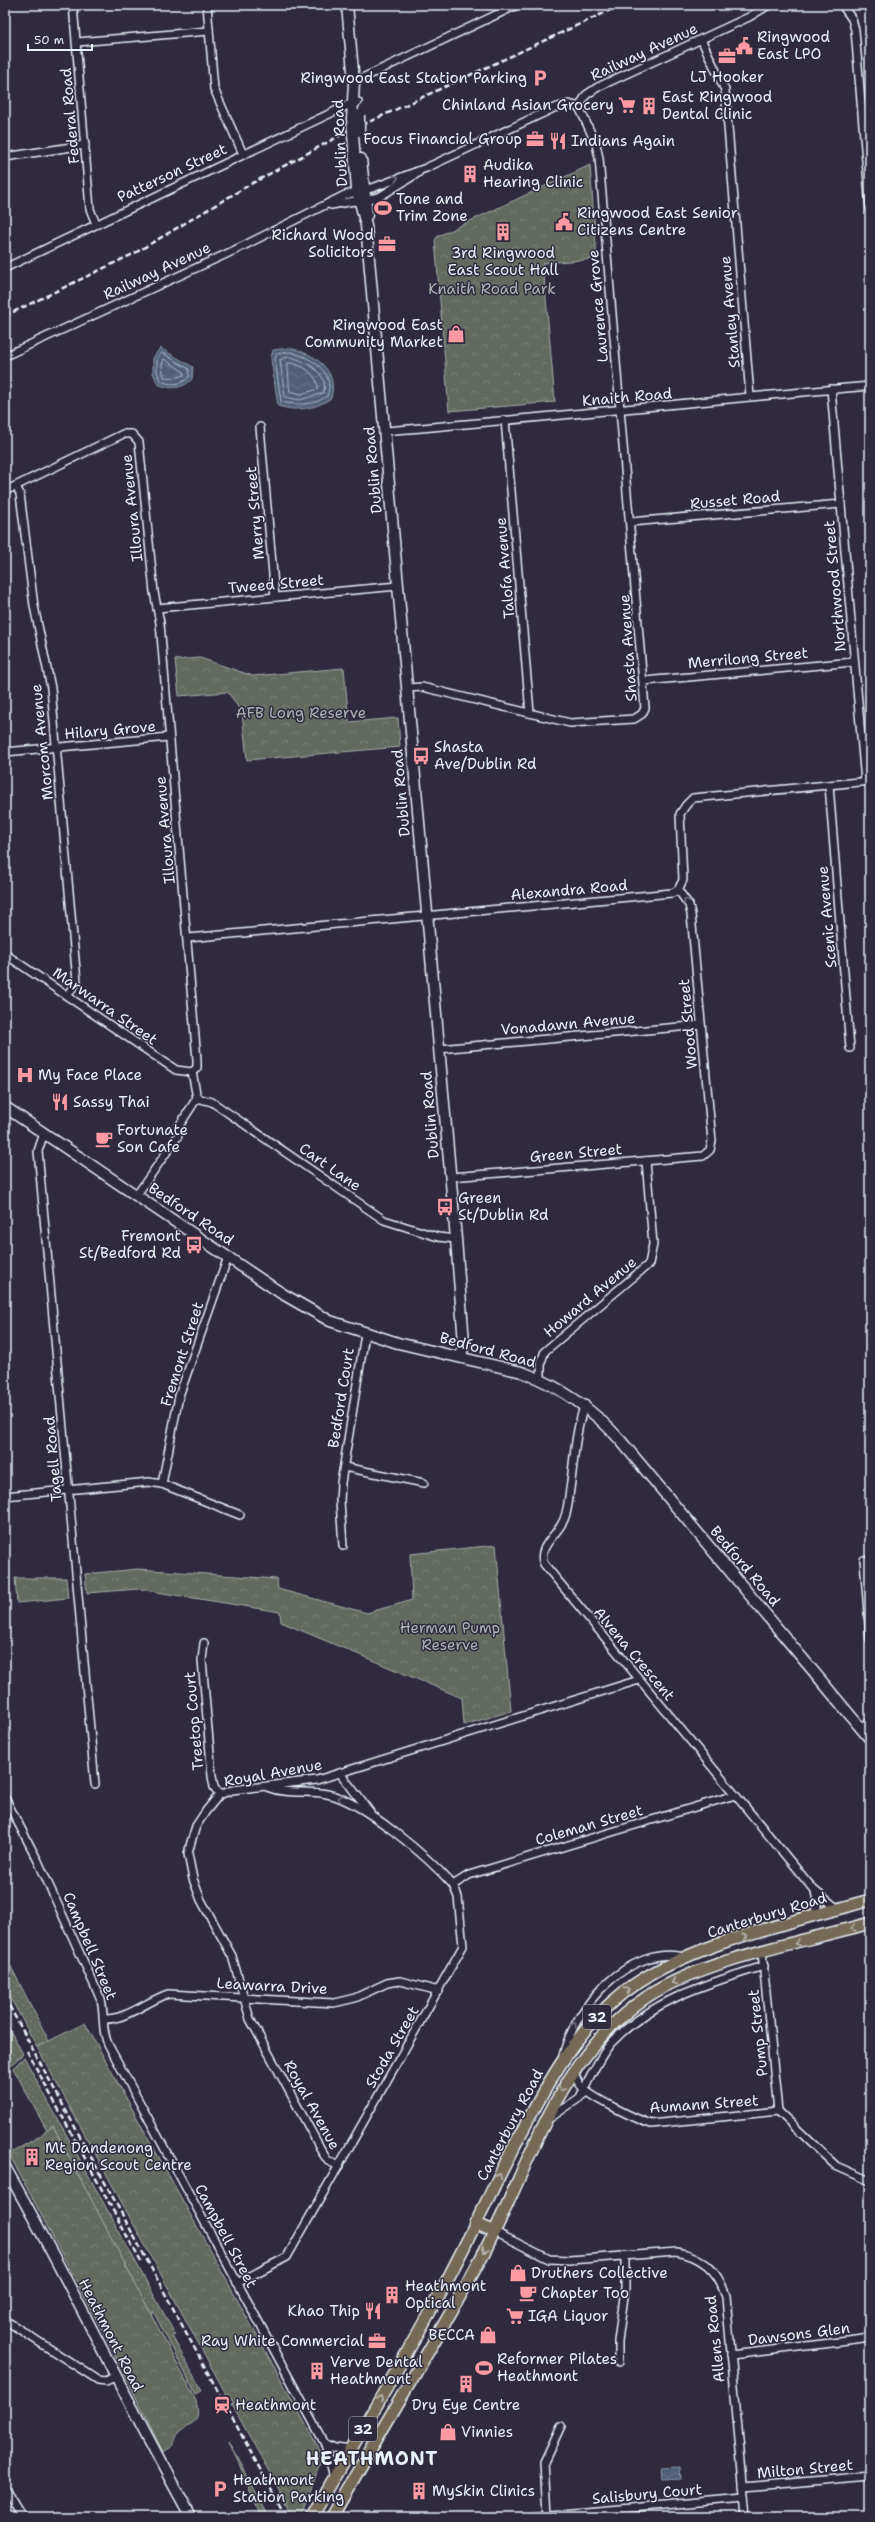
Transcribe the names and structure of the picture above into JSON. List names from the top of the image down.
{
  "streets": {
    "main road": [
      "Dublin Road",
      "Bedford Road",
      "Canterbury Road",
      "32",
      "Heathmont Road"
    ],
    "street": [
      "Railway Avenue",
      "Federal Road",
      "Patterson Street",
      "Laurence Grove",
      "Stanley Avenue",
      "Knaith Road",
      "Russet Road",
      "Illoura Avenue",
      "Merry Street",
      "Talofa Avenue",
      "Tweed Street",
      "Northwood Street",
      "Shasta Avenue",
      "Merrilong Street",
      "Hilary Grove",
      "Morcom Avenue",
      "Alexandra Road",
      "Scenic Avenue",
      "Marwarra Street",
      "Vonadawn Avenue",
      "Wood Street",
      "Green Street",
      "Cart Lane",
      "Howard Avenue",
      "Fremont Street",
      "Bedford Court",
      "Tagell Road",
      "Alvena Crescent",
      "Treetop Court",
      "Royal Avenue",
      "Coleman Street",
      "Campbell Street",
      "Leawarra Drive",
      "Pump Street",
      "Stoda Street",
      "Aumann Street",
      "Dawsons Glen",
      "Allens Road",
      "Milton Street",
      "Salisbury Court"
    ]
  },
  "crossings": [
    ["Railway Avenue", "Dublin Road"],
    ["Railway Avenue", "Laurence Grove"],
    ["Railway Avenue", "Stanley Avenue"],
    ["Federal Road", "Patterson Street"],
    ["Dublin Road", "Patterson Street"],
    ["Dublin Road", "Knaith Road"],
    ["Dublin Road", "Tweed Street"],
    ["Dublin Road", "Shasta Avenue"],
    ["Dublin Road", "Alexandra Road"],
    ["Dublin Road", "Vonadawn Avenue"],
    ["Dublin Road", "Green Street"],
    ["Dublin Road", "Cart Lane"],
    ["Dublin Road", "Bedford Road"],
    ["Laurence Grove", "Knaith Road"],
    ["Laurence Grove", "Shasta Avenue"],
    ["Stanley Avenue", "Knaith Road"],
    ["Knaith Road", "Talofa Avenue"],
    ["Knaith Road", "Northwood Street"],
    ["Knaith Road", "Shasta Avenue"],
    ["Russet Road", "Northwood Street"],
    ["Russet Road", "Shasta Avenue"],
    ["Illoura Avenue", "Tweed Street"],
    ["Illoura Avenue", "Hilary Grove"],
    ["Illoura Avenue", "Morcom Avenue"],
    ["Illoura Avenue", "Alexandra Road"],
    ["Illoura Avenue", "Marwarra Street"],
    ["Illoura Avenue", "Cart Lane"],
    ["Merry Street", "Tweed Street"],
    ["Talofa Avenue", "Shasta Avenue"],
    ["Northwood Street", "Merrilong Street"],
    ["Shasta Avenue", "Merrilong Street"],
    ["Hilary Grove", "Morcom Avenue"],
    ["Morcom Avenue", "Marwarra Street"],
    ["Alexandra Road", "Wood Street"],
    ["Vonadawn Avenue", "Wood Street"],
    ["Wood Street", "Green Street"],
    ["Green Street", "Howard Avenue"],
    ["Bedford Road", "Howard Avenue"],
    ["Bedford Road", "Fremont Street"],
    ["Bedford Road", "Bedford Court"],
    ["Bedford Road", "Tagell Road"],
    ["Bedford Road", "Alvena Crescent"],
    ["Alvena Crescent", "Royal Avenue"],
    ["Alvena Crescent", "Coleman Street"],
    ["Alvena Crescent", "Canterbury Road"],
    ["Treetop Court", "Royal Avenue"],
    ["Royal Avenue", "Leawarra Drive"],
    ["Royal Avenue", "Stoda Street"],
    ["Coleman Street", "Stoda Street"],
    ["Canterbury Road", "Campbell Street"],
    ["Canterbury Road", "Pump Street"],
    ["Canterbury Road", "Allens Road"],
    ["Campbell Street", "Leawarra Drive"],
    ["Campbell Street", "Stoda Street"],
    ["Leawarra Drive", "Stoda Street"],
    ["Pump Street", "Aumann Street"],
    ["Dawsons Glen", "Allens Road"],
    ["Allens Road", "Milton Street"],
    ["Allens Road", "Salisbury Court"]
  ],
  "one_way": ["Wood Street"],
  "districts": ["HEATHMONT"],
  "parks": ["Knaith Road Park", "AFB Long Reserve", "Herman Pump Reserve"],
  "places": {
    "public building": ["Ringwood East LPO", "Ringwood East Senior Citizens Centre"],
    "office": [
      "LJ Hooker",
      "Focus Financial Group",
      "Richard Wood Solicitors",
      "Ray White Commercial"
    ],
    "parking": ["Ringwood East Station Parking", "Heathmont Station Parking"],
    "supermarket": ["Chinland Asian Grocery", "IGA Liquor"],
    "building": [
      "East Ringwood Dental Clinic",
      "Audika Hearing Clinic",
      "3rd Ringwood East Scout Hall",
      "Mt Dandenong Region Scout Centre",
      "Heathmont Optical",
      "Verve Dental Heathmont",
      "Dry Eye Centre",
      "MySkin Clinics"
    ],
    "restaurant": ["Indians Again", "Sassy Thai", "Khao Thip"],
    "sports": ["Tone and Trim Zone", "Reformer Pilates Heathmont"],
    "shop": [
      "Ringwood East Community Market",
      "Druthers Collective",
      "BECCA",
      "Vinnies"
    ],
    "bus stop": ["Shasta Ave/Dublin Rd", "Green St/Dublin Rd", "Fremont St/Bedford Rd"],
    "hospital": ["My Face Place"],
    "cafe": ["Fortunate Son Cafe", "Chapter Too"],
    "station": ["Heathmont"]
  },
  "scale_bar": "50 m"
}
